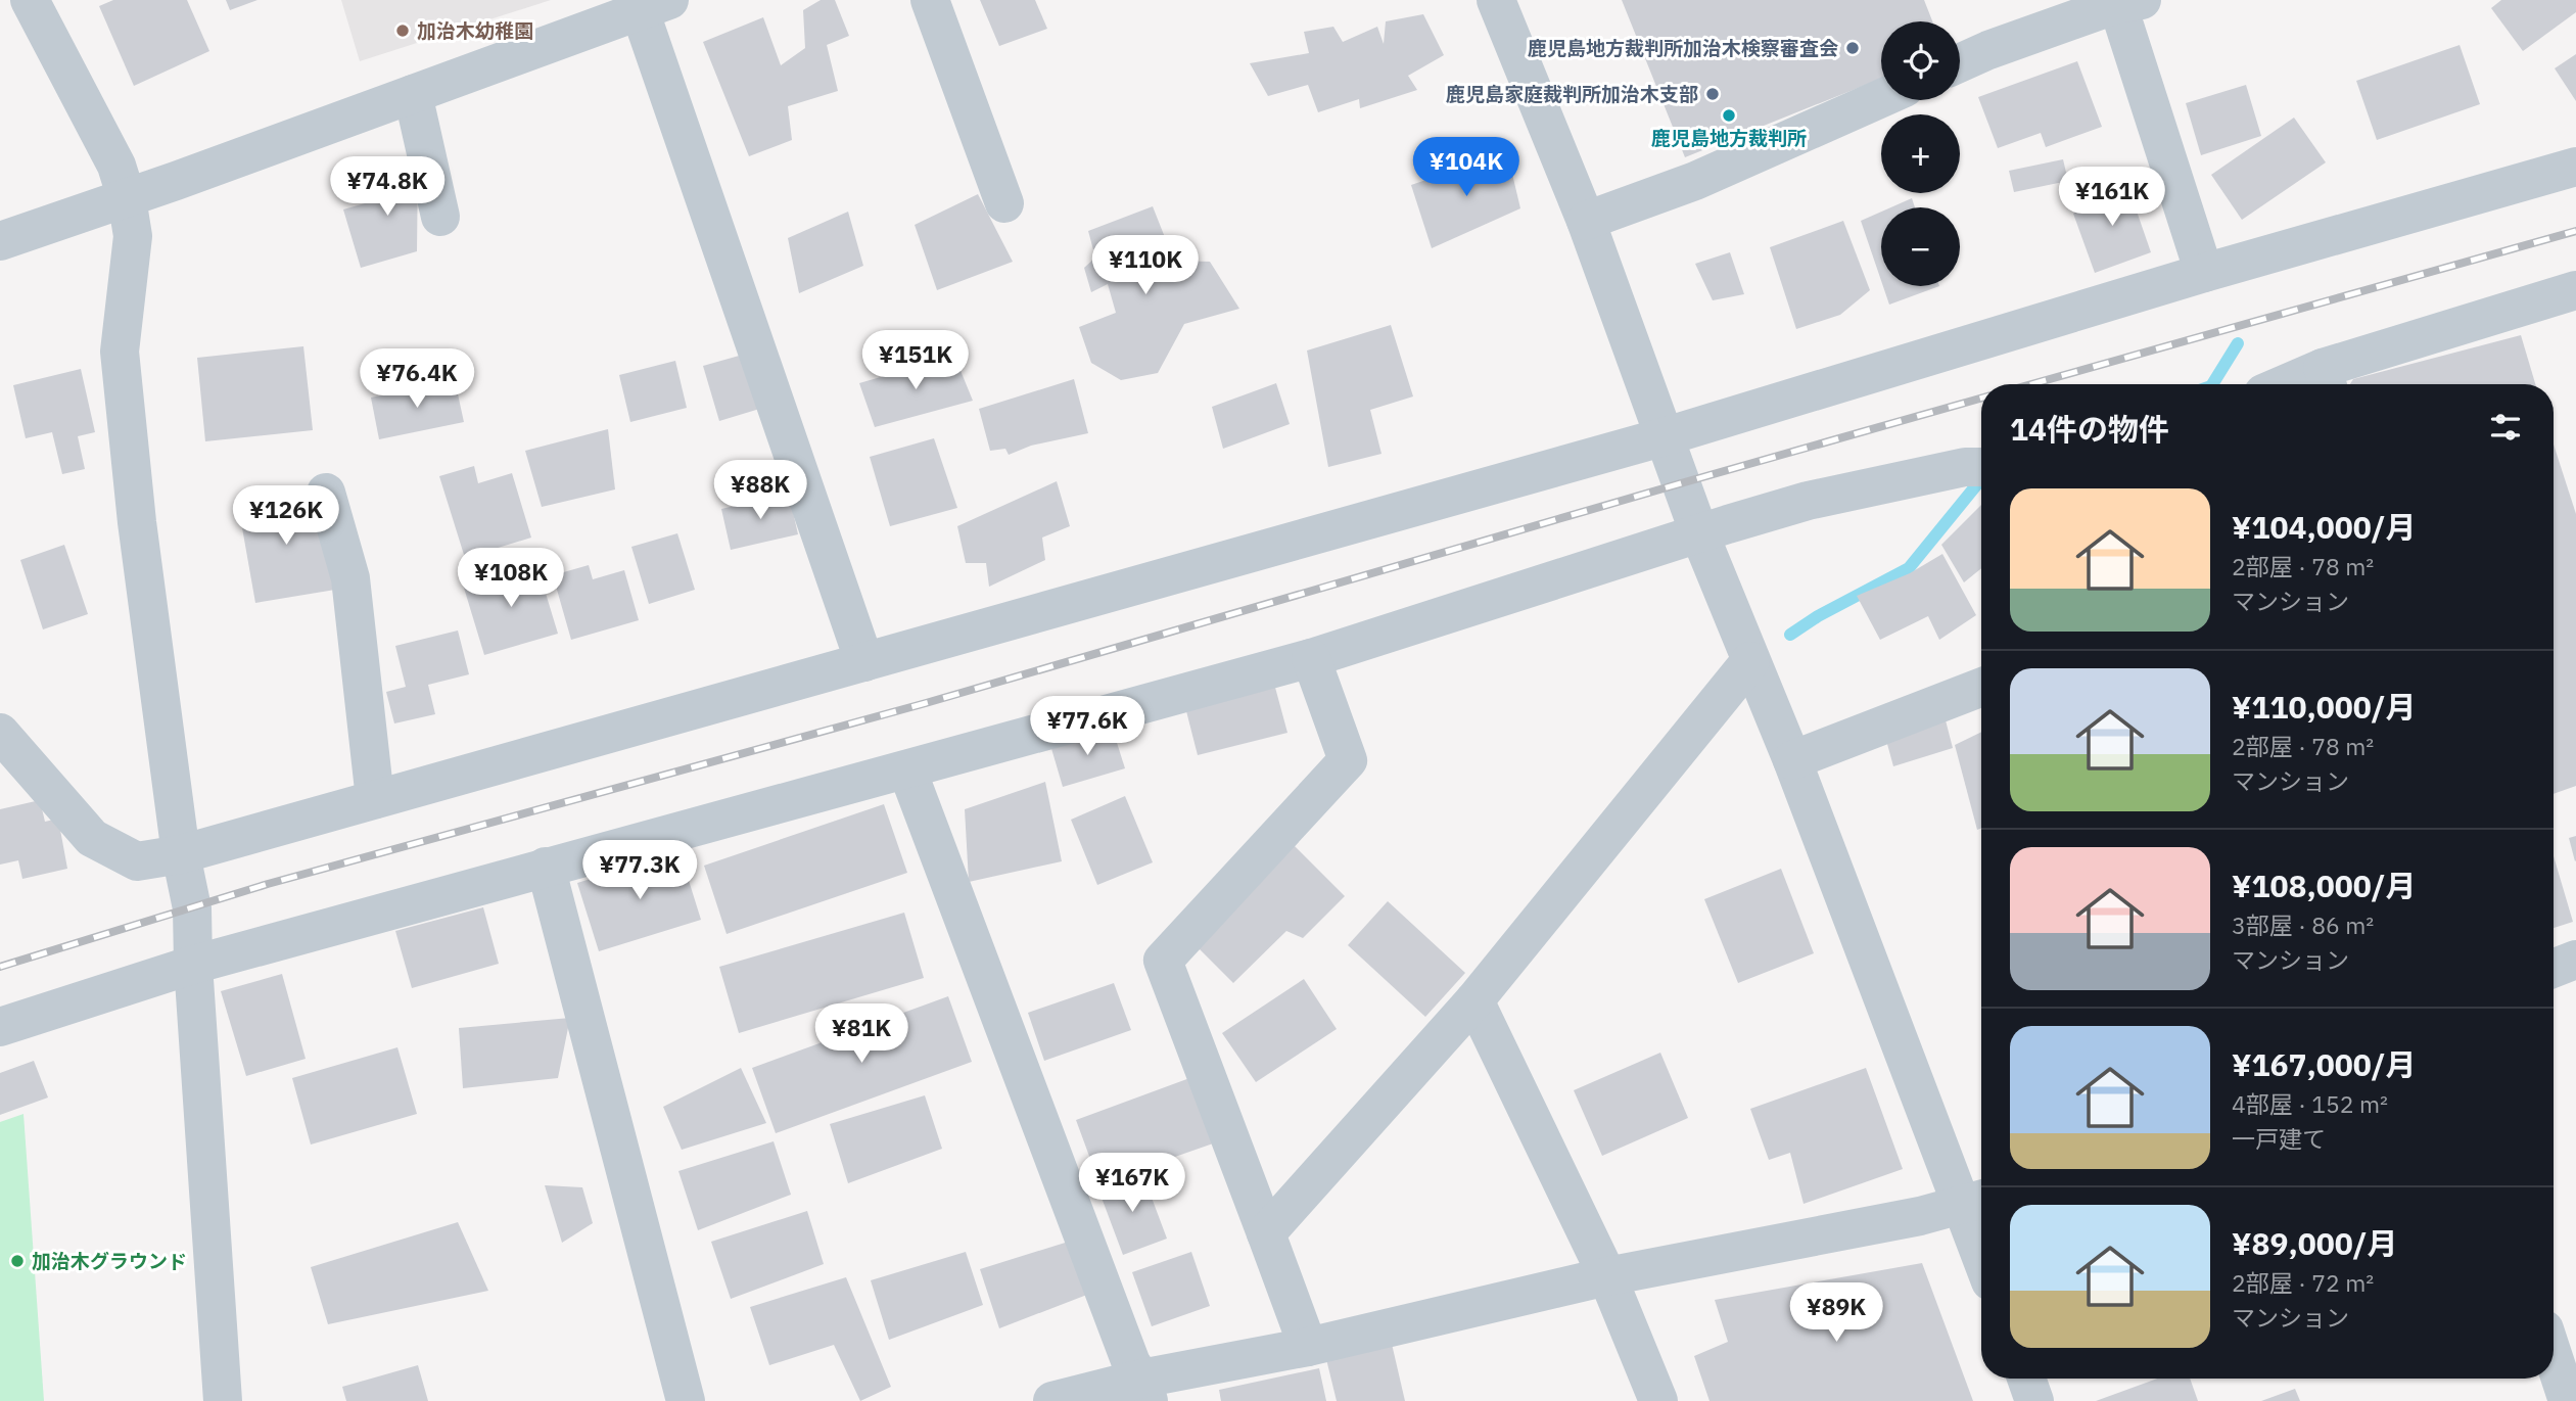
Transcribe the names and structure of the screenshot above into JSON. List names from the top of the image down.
{
  "places": [
    "加治木幼稚園",
    "鹿児島地方裁判所加治木検察審査会",
    "鹿児島家庭裁判所加治木支部",
    "鹿児島地方裁判所",
    "加治木グラウンド"
  ],
  "page": {
    "map_buttons": ["+", "−"],
    "price": [
      "¥104K",
      "¥74.8K",
      "¥161K",
      "¥110K",
      "¥151K",
      "¥76.4K",
      "¥88K",
      "¥126K",
      "¥108K",
      "¥77.6K",
      "¥77.3K",
      "¥81K",
      "¥167K",
      "¥89K"
    ],
    "heading": "14件の物件",
    "list": [
      {
        "name": "¥104,000/月",
        "note": "2部屋 · 78 m² · マンション"
      },
      {
        "name": "¥110,000/月",
        "note": "2部屋 · 78 m² · マンション"
      },
      {
        "name": "¥108,000/月",
        "note": "3部屋 · 86 m² · マンション"
      },
      {
        "name": "¥167,000/月",
        "note": "4部屋 · 152 m² · 一戸建て"
      },
      {
        "name": "¥89,000/月",
        "note": "2部屋 · 72 m² · マンション"
      }
    ]
  }
}
